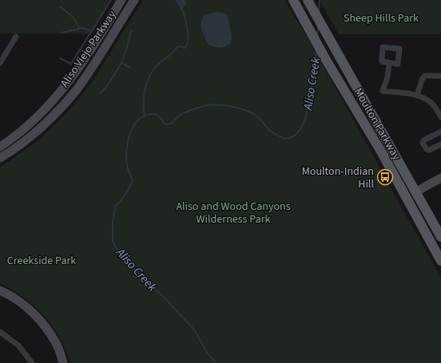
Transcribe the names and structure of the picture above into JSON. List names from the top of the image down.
{
  "streets": {
    "main road": ["Aliso Viejo Parkway", "Moulton Parkway"]
  },
  "water": ["Aliso Creek"],
  "parks": ["Sheep Hills Park", "Aliso and Wood Canyons Wilderness Park", "Creekside Park"],
  "places": {
    "bus stop": ["Moulton-Indian Hill"]
  }
}
